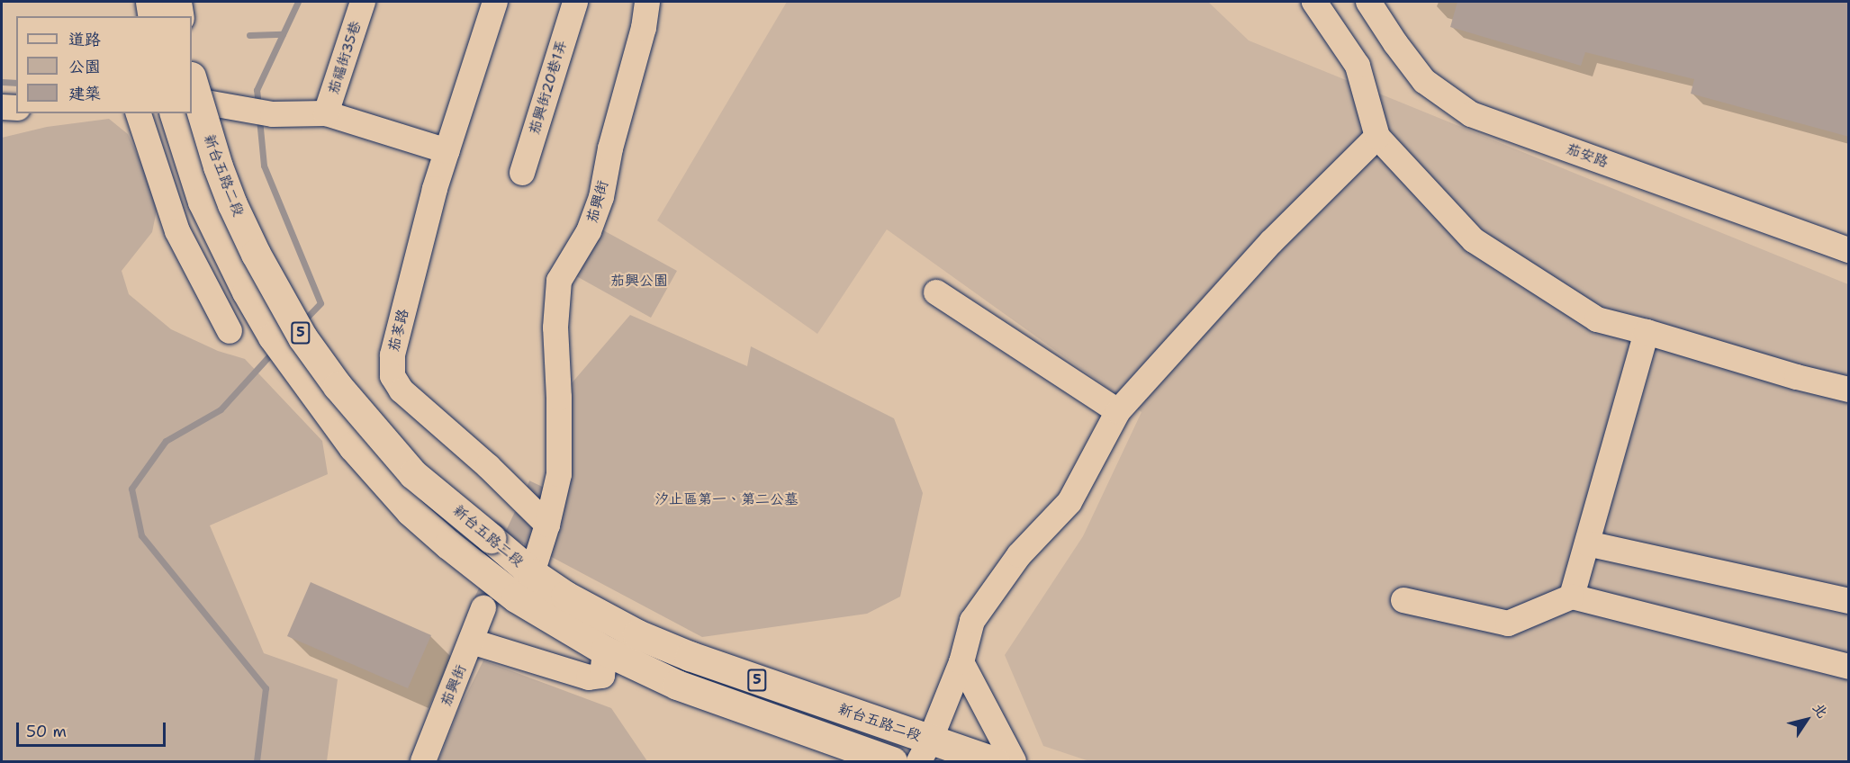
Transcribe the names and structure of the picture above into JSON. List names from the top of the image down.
{
  "streets": {
    "main road": ["新台五路二段", "5"],
    "street": [
      "茄福街35巷",
      "茄興街20巷1弄",
      "茄安路",
      "茄興街",
      "茄苳路"
    ]
  },
  "crossings": [
    ["茄興街", "茄苳路"]
  ],
  "parks": ["茄興公園", "汐止區第一、第二公墓"],
  "legend": ["道路", "公園", "建築"],
  "scale_bar": "50 m",
  "north": "top right"
}
